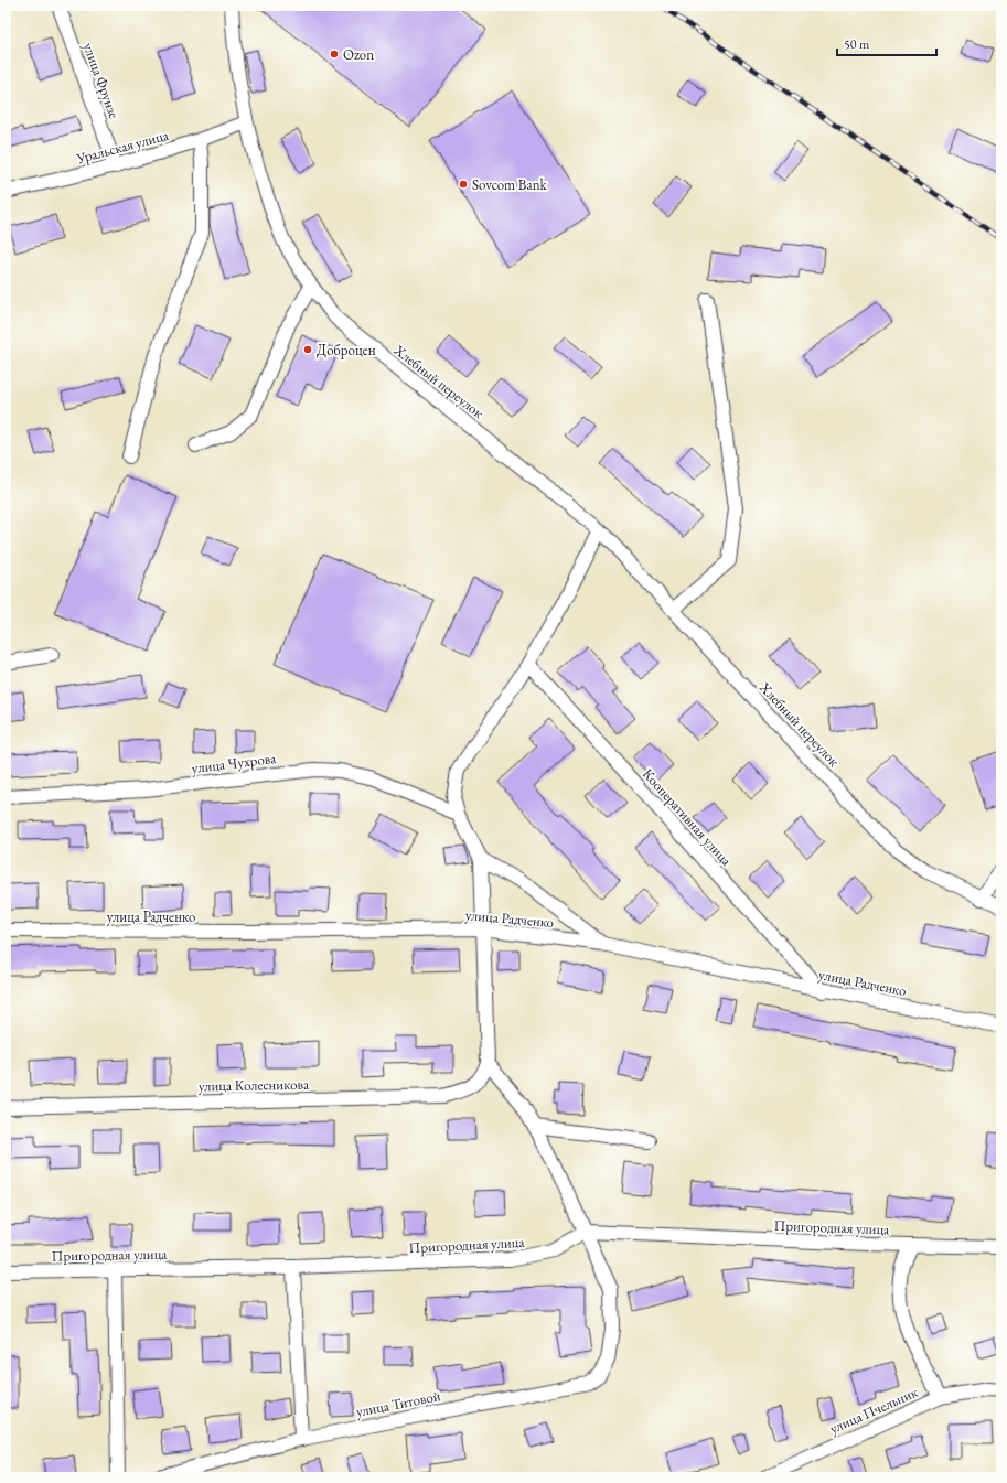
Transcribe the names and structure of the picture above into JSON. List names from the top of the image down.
{
  "streets": {
    "street": [
      "улица Фрунзе",
      "Уральская улица",
      "Хлебный переулок",
      "улица Чухрова",
      "Кооперативная улица",
      "улица Радченко",
      "улица Колесникова",
      "Пригородная улица",
      "улица Титовой",
      "улица Пчельник"
    ]
  },
  "crossings": [
    ["улица Фрунзе", "Уральская улица"],
    ["Уральская улица", "Хлебный переулок"],
    ["Кооперативная улица", "улица Радченко"],
    ["улица Колесникова", "улица Титовой"],
    ["Пригородная улица", "улица Титовой"]
  ],
  "places": ["Ozon", "Sovcom Bank", "Доброцен"],
  "scale_bar": "50 m"
}
